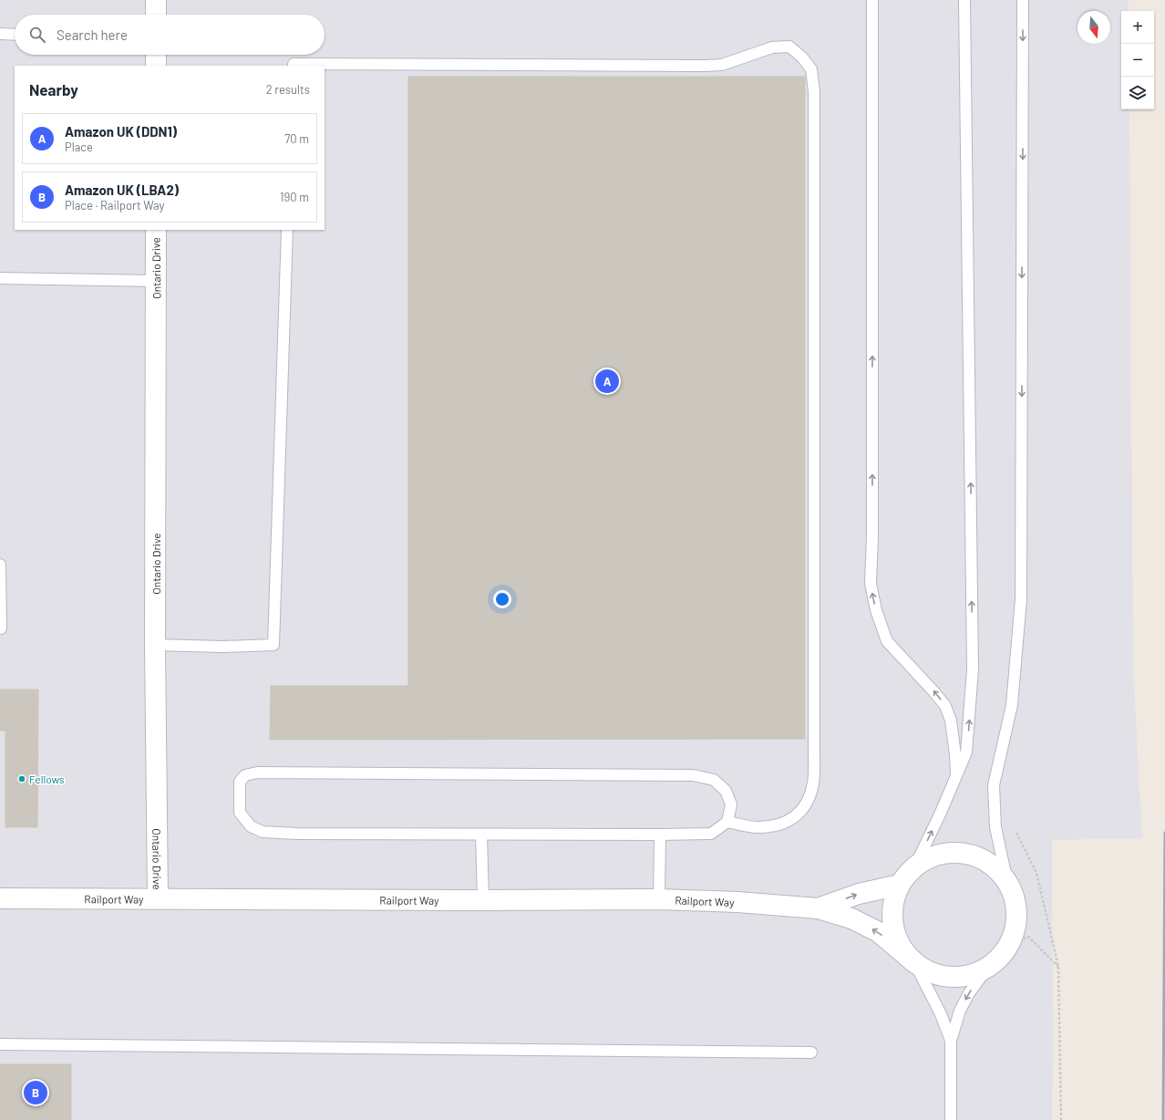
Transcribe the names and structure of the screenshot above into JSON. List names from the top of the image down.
{
  "streets": {
    "street": ["Ontario Drive", "Railport Way"]
  },
  "crossings": [
    ["Ontario Drive", "Railport Way"]
  ],
  "places": ["Fellows"],
  "north": "bottom",
  "page": {
    "map_buttons": ["+", "−"],
    "search": "Search here",
    "heading": ["Nearby", "2 results"],
    "list": [
      {
        "mark": "A",
        "name": "Amazon UK (DDN1)",
        "note": "Place",
        "value": "70 m"
      },
      {
        "mark": "B",
        "name": "Amazon UK (LBA2)",
        "note": "Place · Railport Way",
        "value": "190 m"
      }
    ],
    "pins": ["A", "B"]
  }
}
